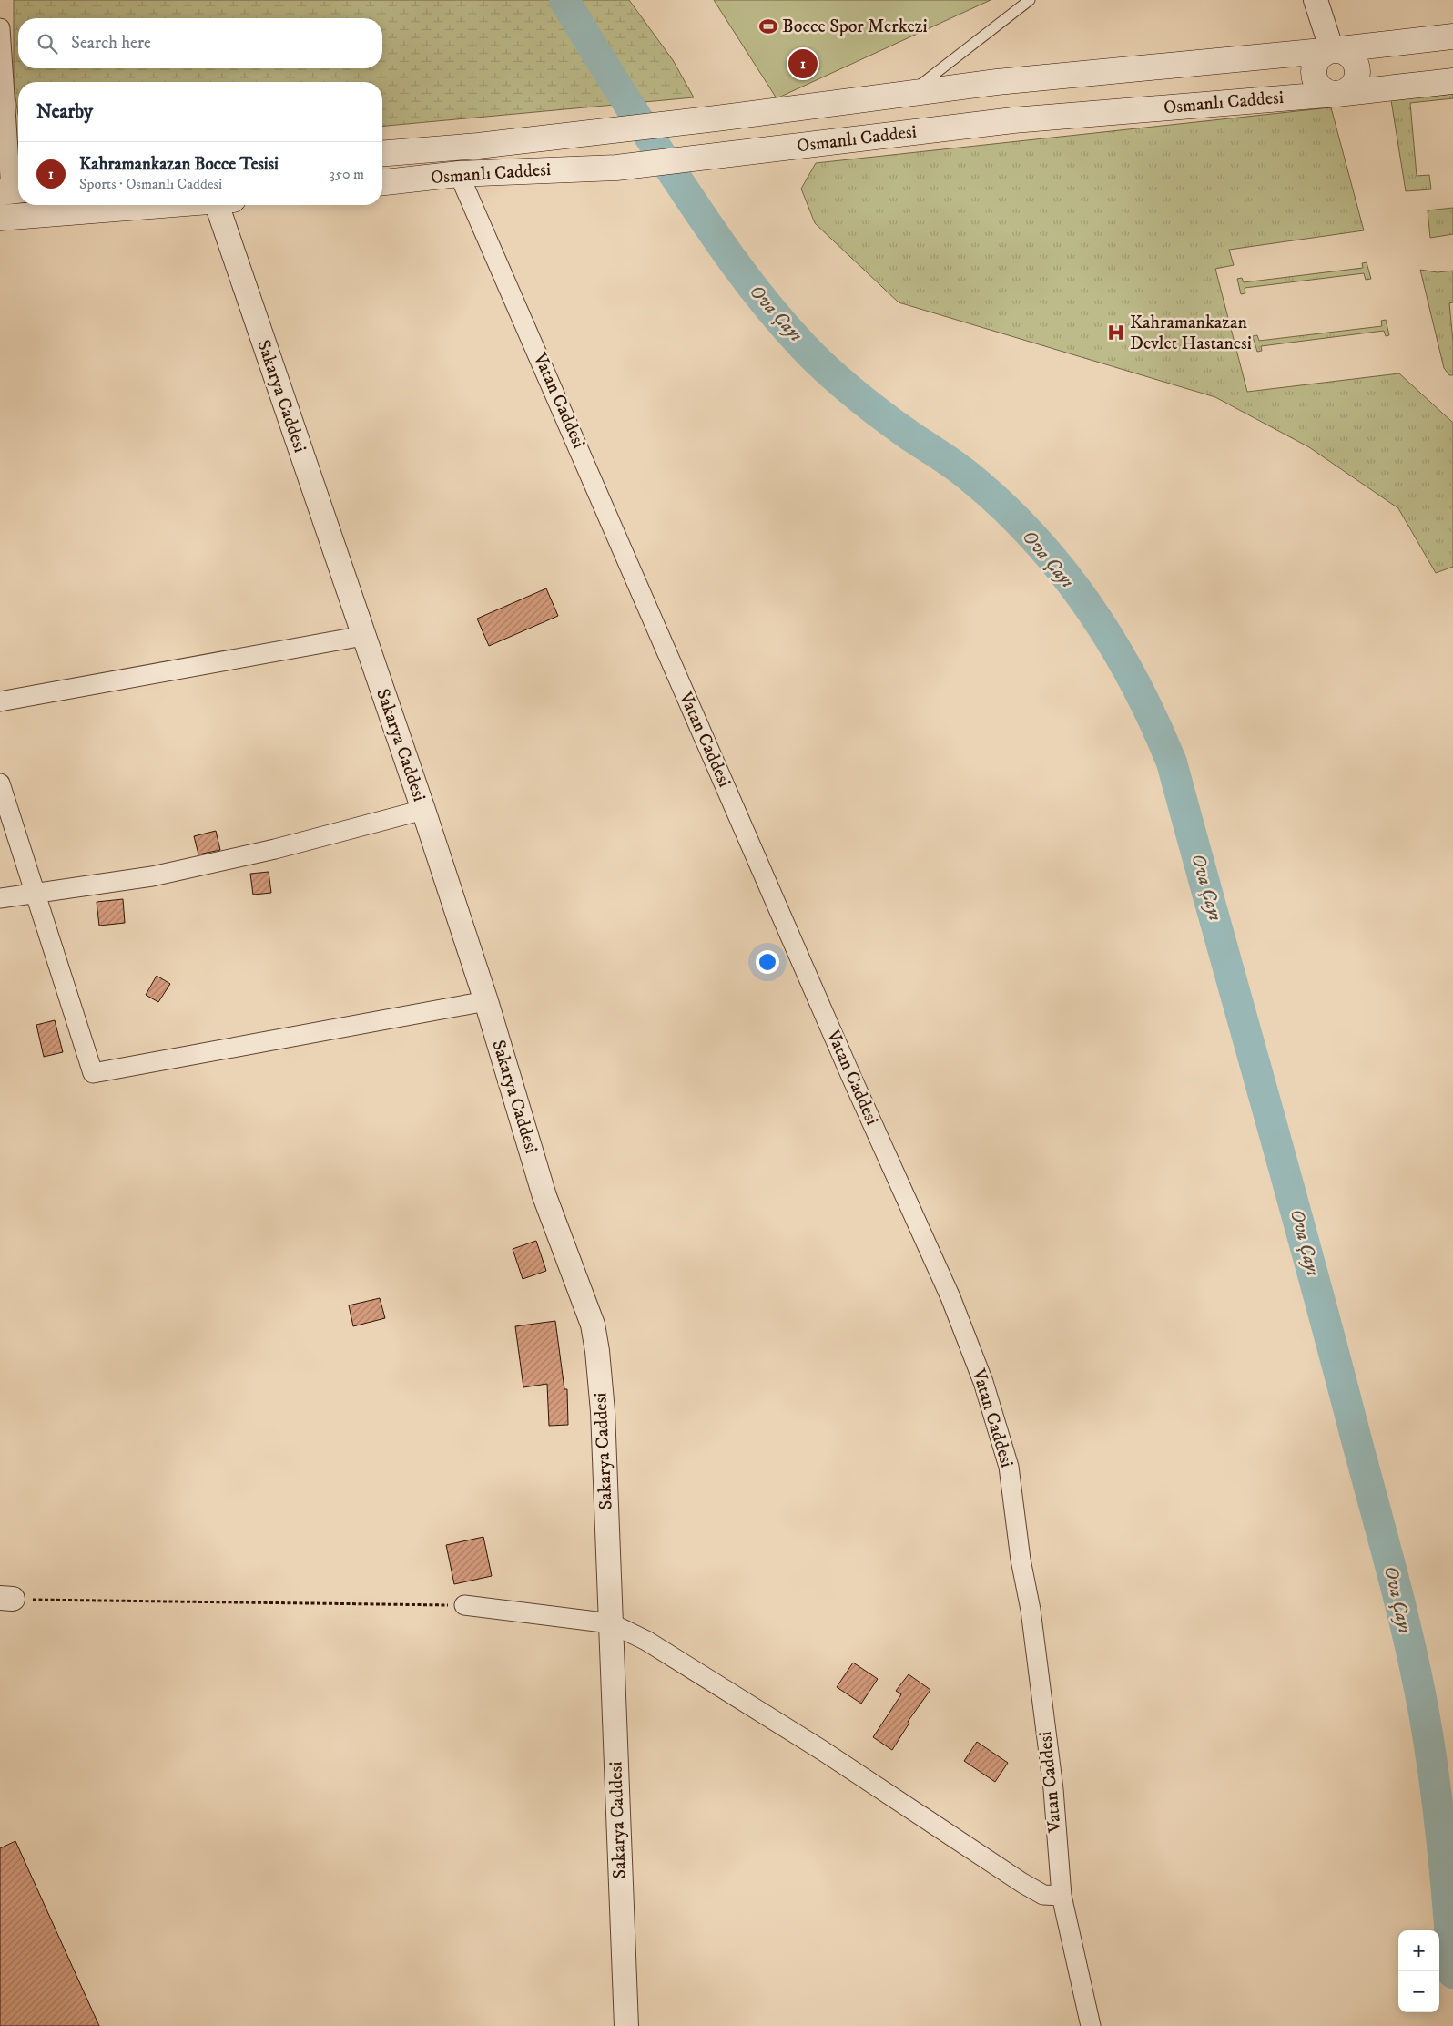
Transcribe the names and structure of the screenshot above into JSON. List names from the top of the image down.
{
  "streets": {
    "main road": ["Osmanlı Caddesi"],
    "street": ["Sakarya Caddesi", "Vatan Caddesi"]
  },
  "crossings": [
    ["Osmanlı Caddesi", "Vatan Caddesi"]
  ],
  "water": ["Ova Çayı"],
  "places": {
    "sports": ["Bocce Spor Merkezi"],
    "hospital": ["Kahramankazan Devlet Hastanesi"]
  },
  "page": {
    "search": "Search here",
    "pins": "1",
    "heading": "Nearby",
    "list": [
      {
        "mark": "1",
        "name": "Kahramankazan Bocce Tesisi",
        "note": "Sports · Osmanlı Caddesi",
        "value": "350 m"
      }
    ],
    "map_buttons": ["+", "−"]
  }
}
